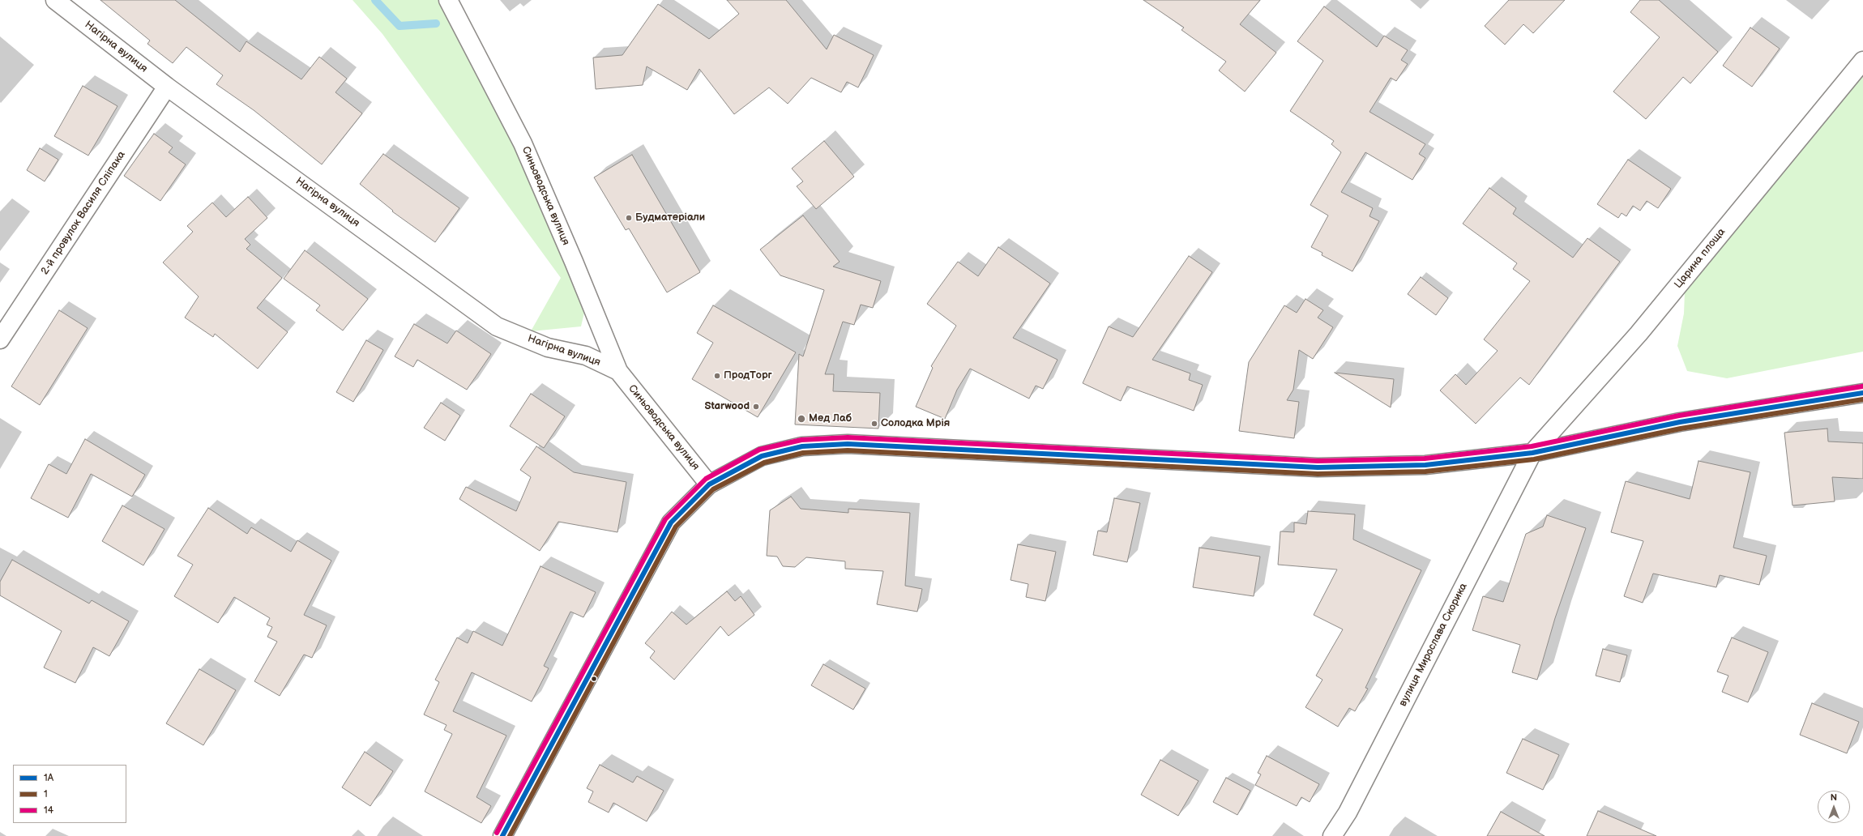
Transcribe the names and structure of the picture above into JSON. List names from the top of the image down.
{
  "streets": {
    "street": [
      "Нагірна вулиця",
      "Синьоводська вулиця",
      "2-й провулок Василя Сліпака",
      "Царина площа",
      "вулиця Мирослава Скорика"
    ]
  },
  "crossings": [
    ["Нагірна вулиця", "Синьоводська вулиця"],
    ["Нагірна вулиця", "2-й провулок Василя Сліпака"],
    ["Царина площа", "вулиця Мирослава Скорика"]
  ],
  "places": [
    "Будматеріали",
    "ПродТорг",
    "Starwood",
    "Мед Лаб",
    "Солодка Мрія"
  ],
  "lines": ["transit line 14", "transit line 1А", "transit line 1"],
  "legend": ["1А", "1", "14"],
  "north": "top"
}
